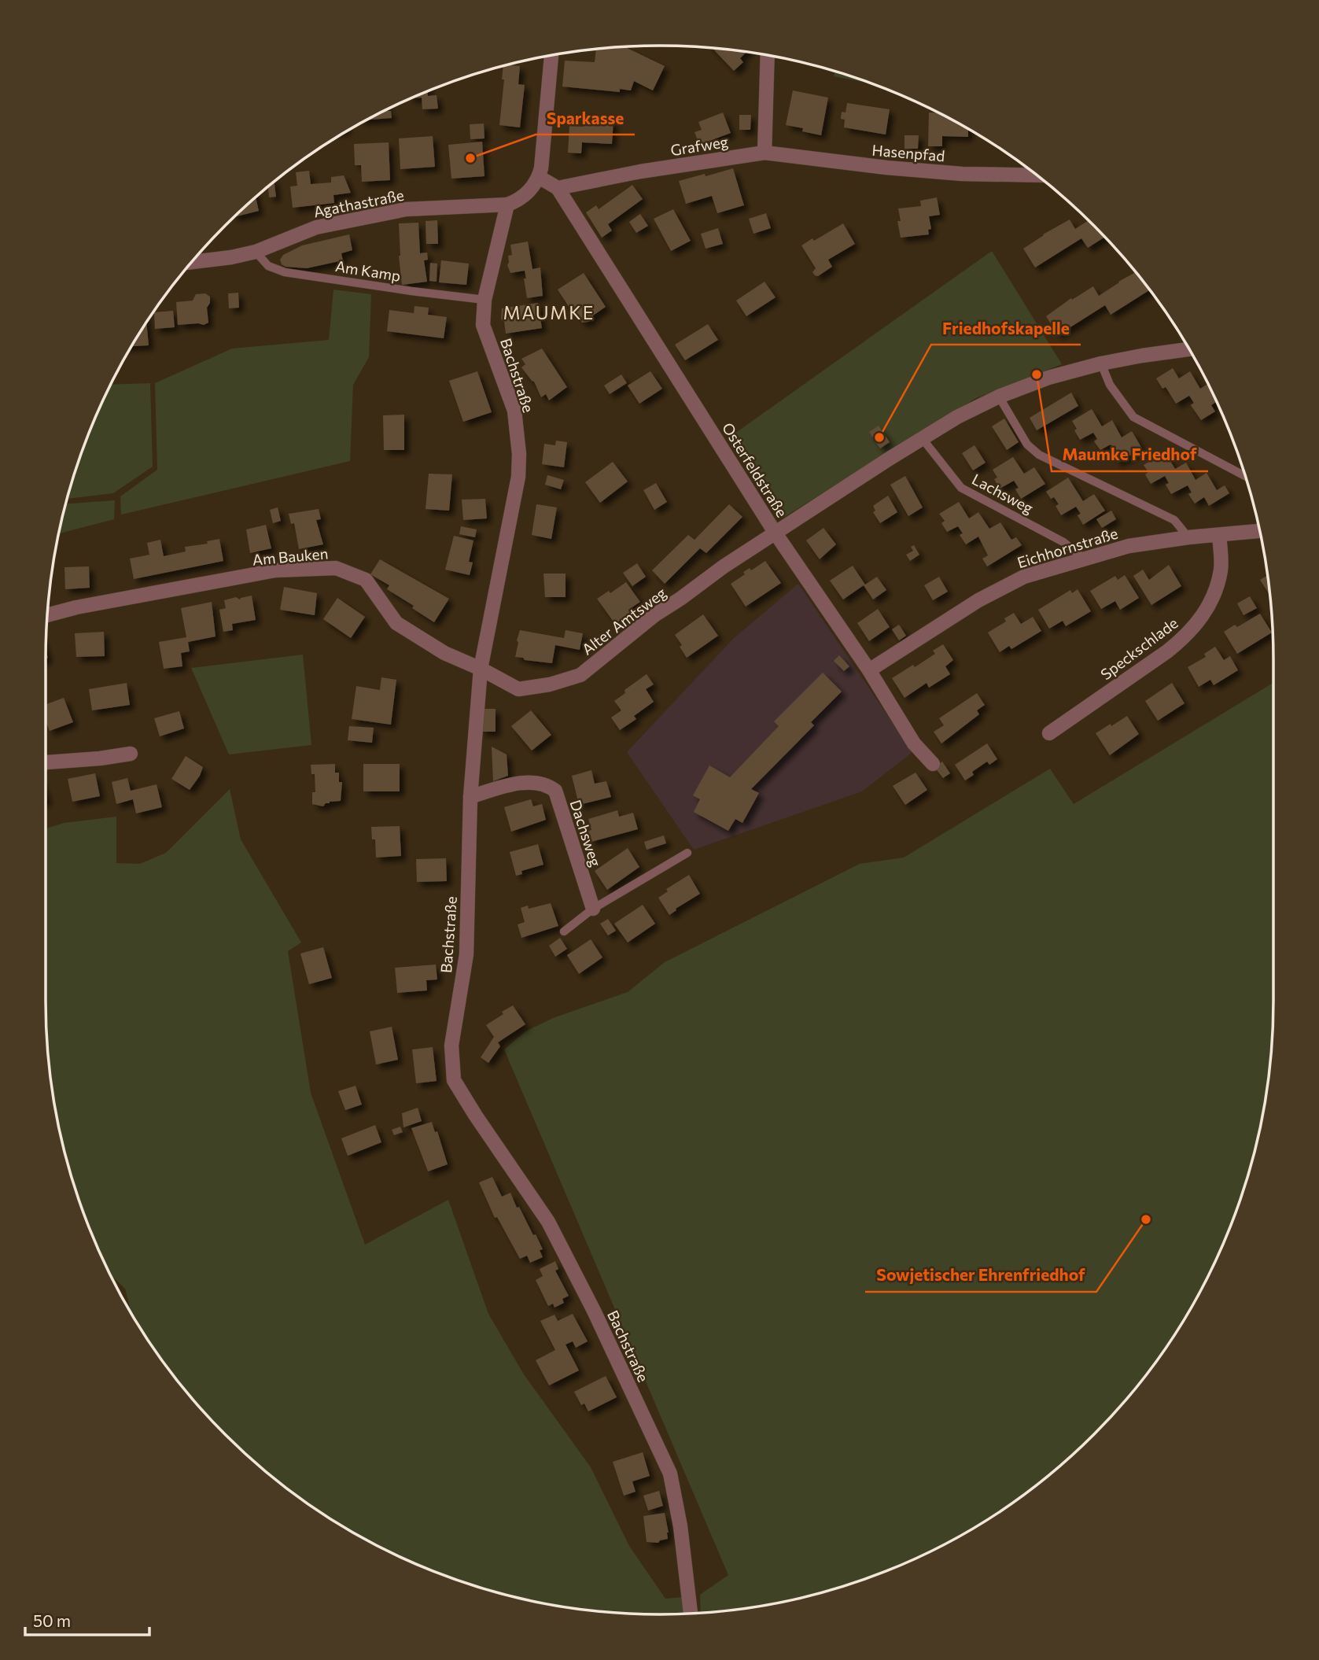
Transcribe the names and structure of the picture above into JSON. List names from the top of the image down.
{
  "streets": {
    "street": [
      "Grafweg",
      "Hasenpfad",
      "Agathastraße",
      "Bachstraße",
      "Osterfeldstraße",
      "Eichhornstraße",
      "Am Bauken",
      "Alter Amtsweg",
      "Speckschlade",
      "Dachsweg"
    ],
    "lane": ["Am Kamp", "Lachsweg"]
  },
  "crossings": [
    ["Grafweg", "Hasenpfad"],
    ["Grafweg", "Osterfeldstraße"],
    ["Agathastraße", "Am Kamp"],
    ["Agathastraße", "Bachstraße"],
    ["Am Kamp", "Bachstraße"],
    ["Bachstraße", "Am Bauken"],
    ["Bachstraße", "Alter Amtsweg"],
    ["Bachstraße", "Dachsweg"],
    ["Osterfeldstraße", "Eichhornstraße"],
    ["Osterfeldstraße", "Alter Amtsweg"],
    ["Lachsweg", "Eichhornstraße"],
    ["Lachsweg", "Alter Amtsweg"],
    ["Eichhornstraße", "Speckschlade"],
    ["Am Bauken", "Alter Amtsweg"]
  ],
  "districts": ["MAUMKE"],
  "places": [
    "Sparkasse",
    "Maumke Friedhof",
    "Friedhofskapelle",
    "Sowjetischer Ehrenfriedhof"
  ],
  "scale_bar": "50 m"
}
